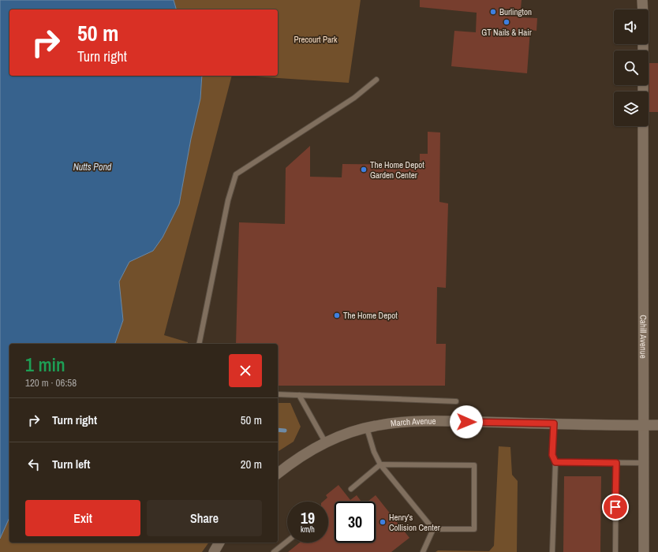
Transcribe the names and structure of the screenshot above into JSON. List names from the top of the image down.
{
  "streets": {
    "street": ["Cahill Avenue", "March Avenue"]
  },
  "crossings": [
    ["Cahill Avenue", "March Avenue"]
  ],
  "water": ["Nutts Pond"],
  "parks": ["Precourt Park"],
  "places": [
    "Burlington",
    "GT Nails & Hair",
    "The Home Depot Garden Center",
    "The Home Depot",
    "Henry's Collision Center"
  ],
  "page": {
    "turn": ["50 m", "Turn right"],
    "heading": ["1 min", "120 m · 06:58"],
    "list": [
      {
        "name": "Turn right",
        "value": "50 m"
      },
      {
        "name": "Turn left",
        "value": "20 m"
      }
    ],
    "buttons": ["Exit", "Share"],
    "speed": "19 km/h",
    "limit": "30"
  }
}
